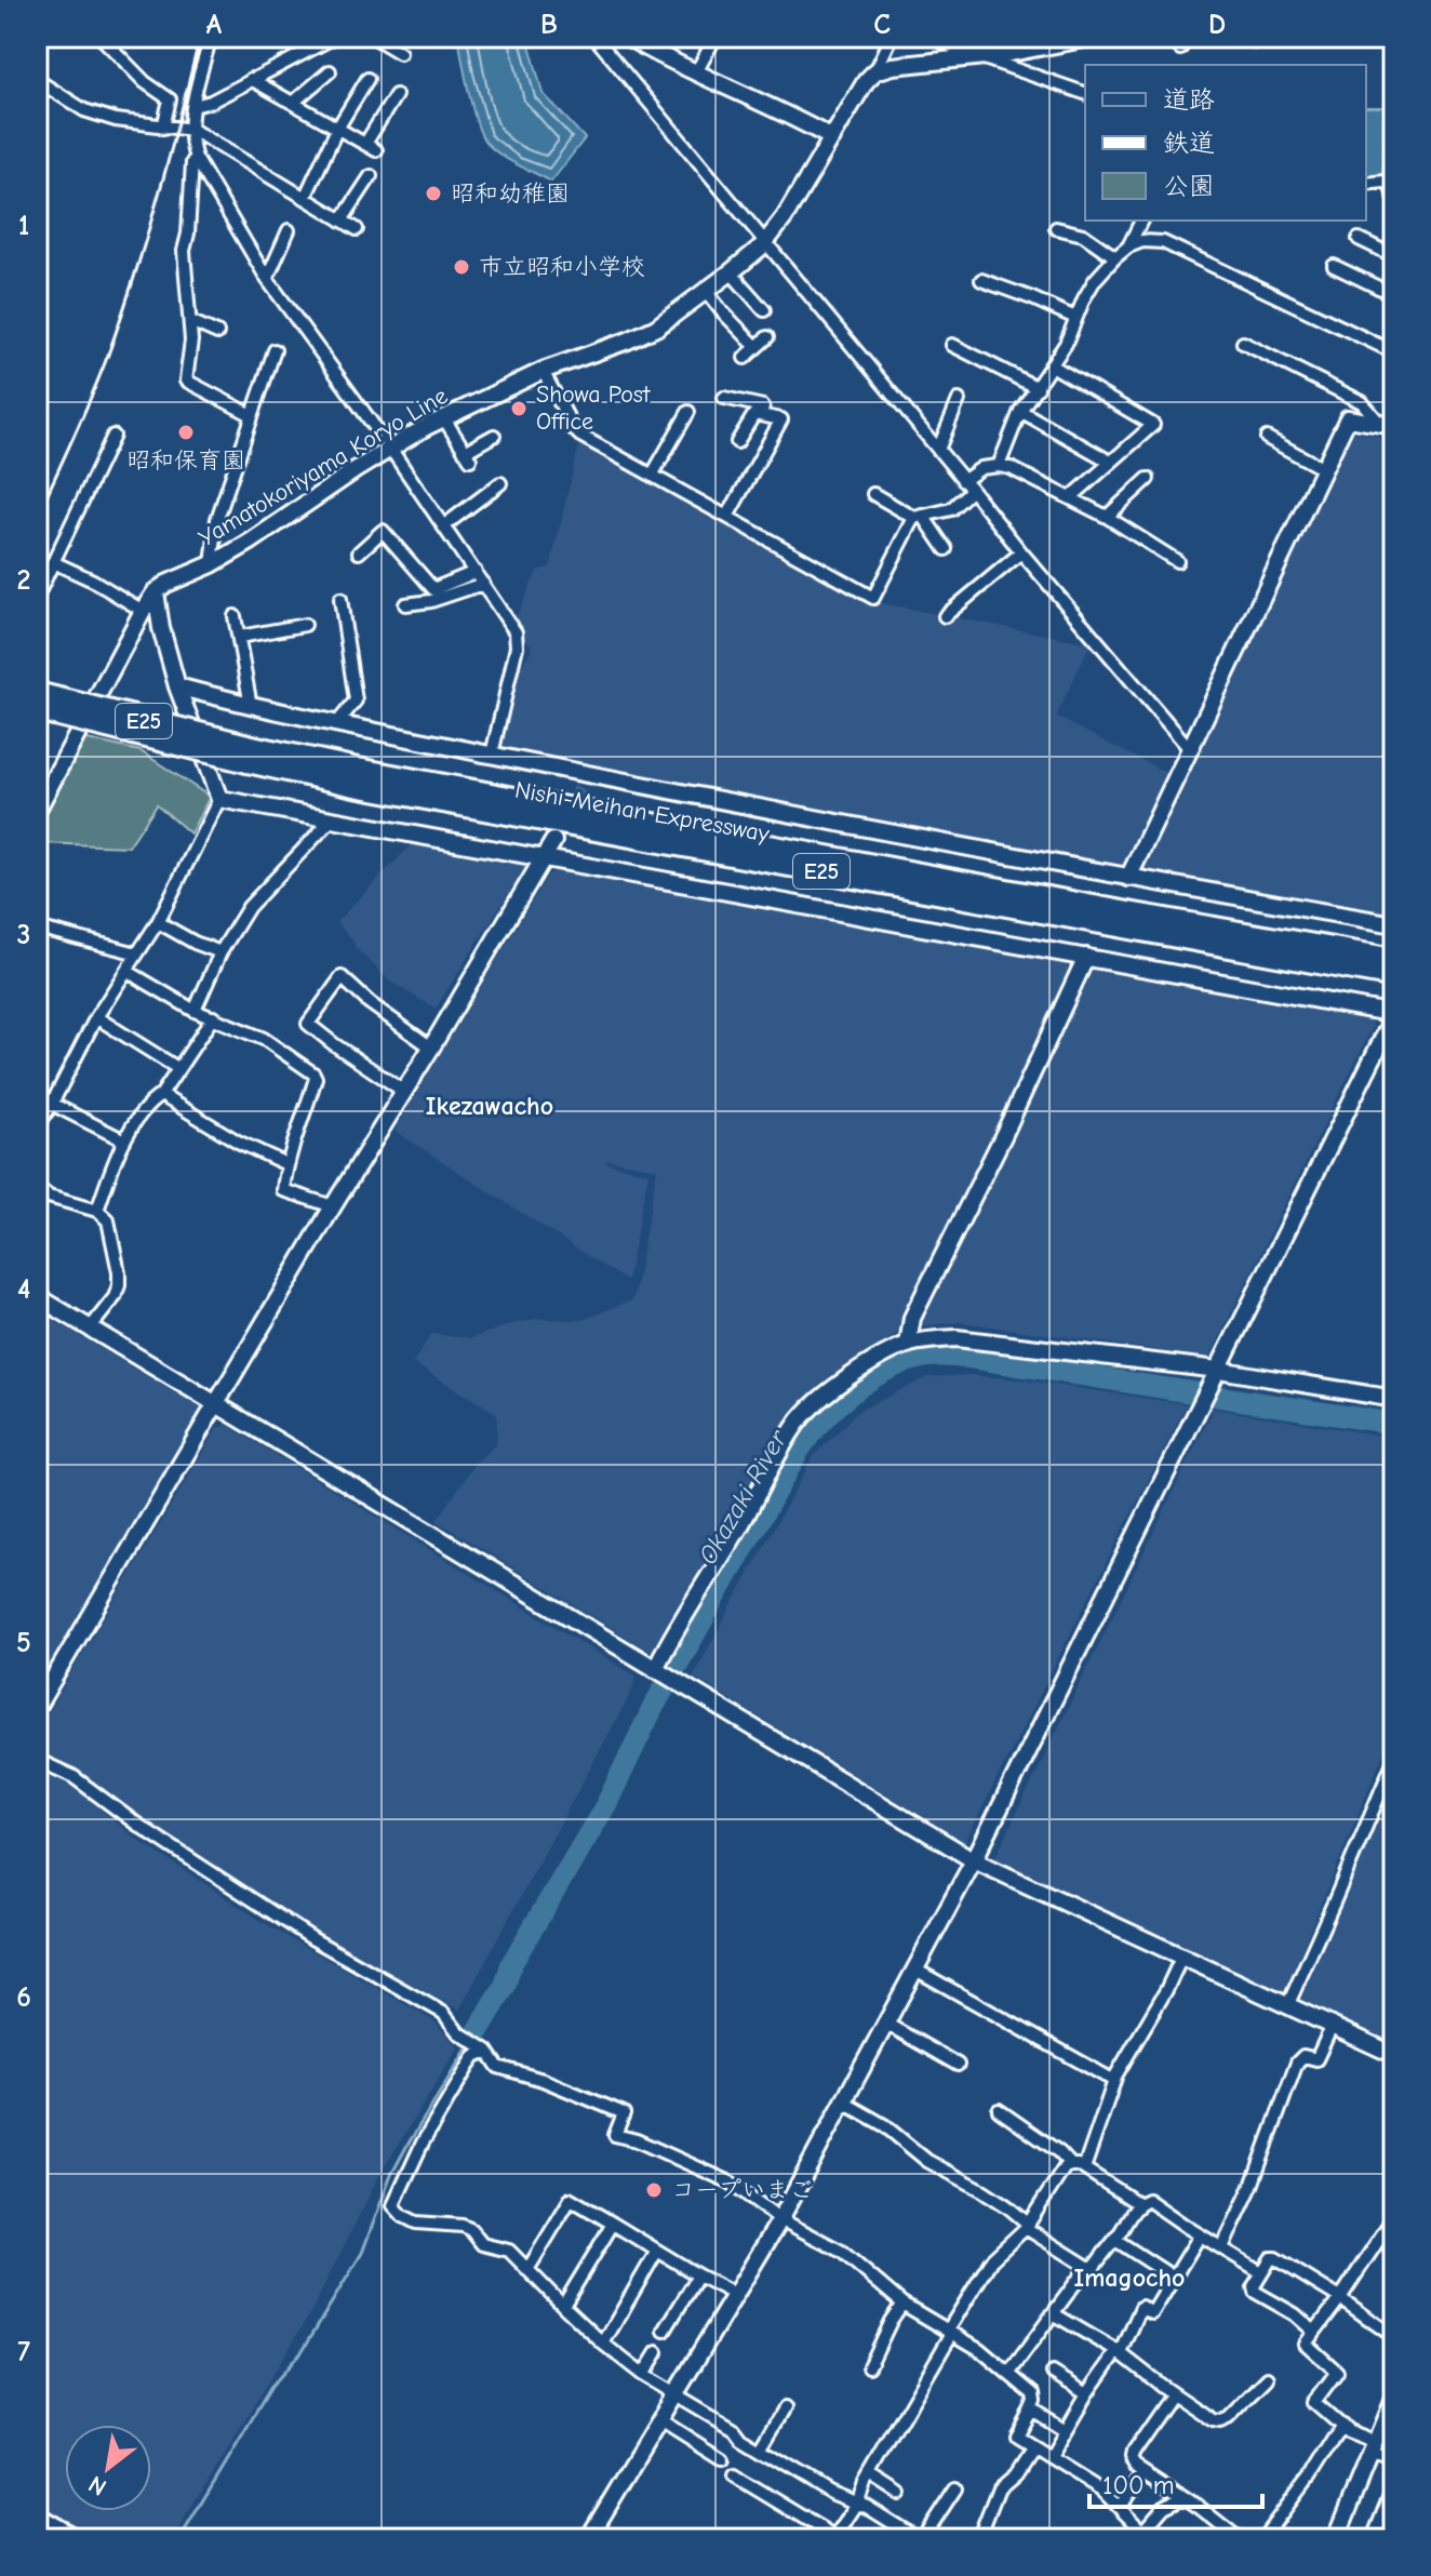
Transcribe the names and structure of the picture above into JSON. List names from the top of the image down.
{
  "streets": {
    "highway": ["E25", "Nishi-Meihan Expressway"],
    "street": ["Yamatokoriyama Koryo Line"]
  },
  "districts": ["Ikezawacho", "Imagocho"],
  "water": ["Okazaki River"],
  "places": [
    "昭和幼稚園",
    "市立昭和小学校",
    "Showa Post Office",
    "昭和保育園",
    "コープいまご"
  ],
  "legend": ["道路", "鉄道", "公園"],
  "scale_bar": "100 m",
  "north": "bottom left",
  "grid": {
    "columns": [
      "A",
      "B",
      "C",
      "D"
    ],
    "rows": [
      "1",
      "2",
      "3",
      "4",
      "5",
      "6",
      "7"
    ]
  }
}
